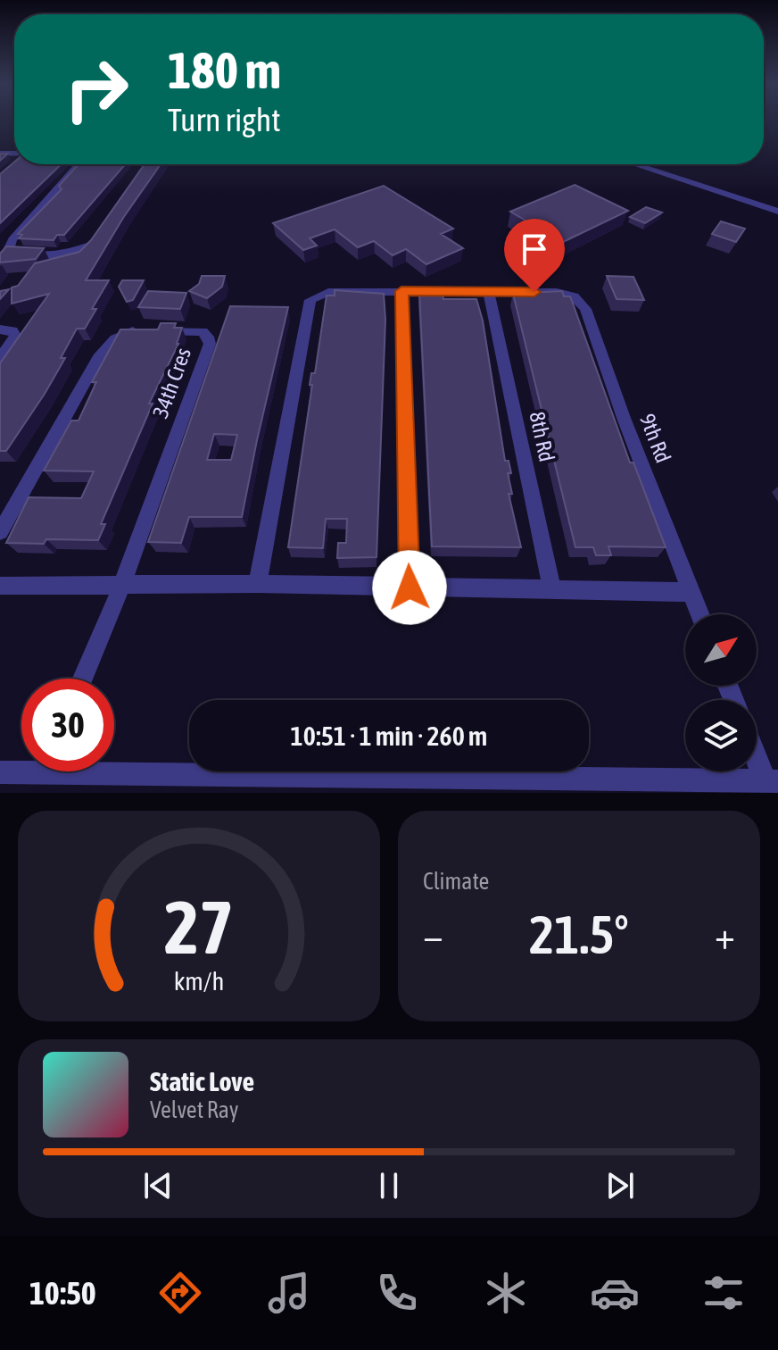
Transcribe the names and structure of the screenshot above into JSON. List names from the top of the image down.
{
  "streets": {
    "street": ["34th Cres", "8th Rd", "9th Rd"]
  },
  "crossings": [
    ["8th Rd", "9th Rd"]
  ],
  "north": "top right",
  "page": {
    "turn": ["180 m", "Turn right"],
    "limit": "30",
    "trip": "10:51 · 1 min · 260 m",
    "tile": "Climate",
    "heat": ["−", "21.5°", "+"],
    "song": ["Static Love", "Velvet Ray"],
    "tabs": "10:50",
    "gauge": ["27", "km/h"]
  }
}
